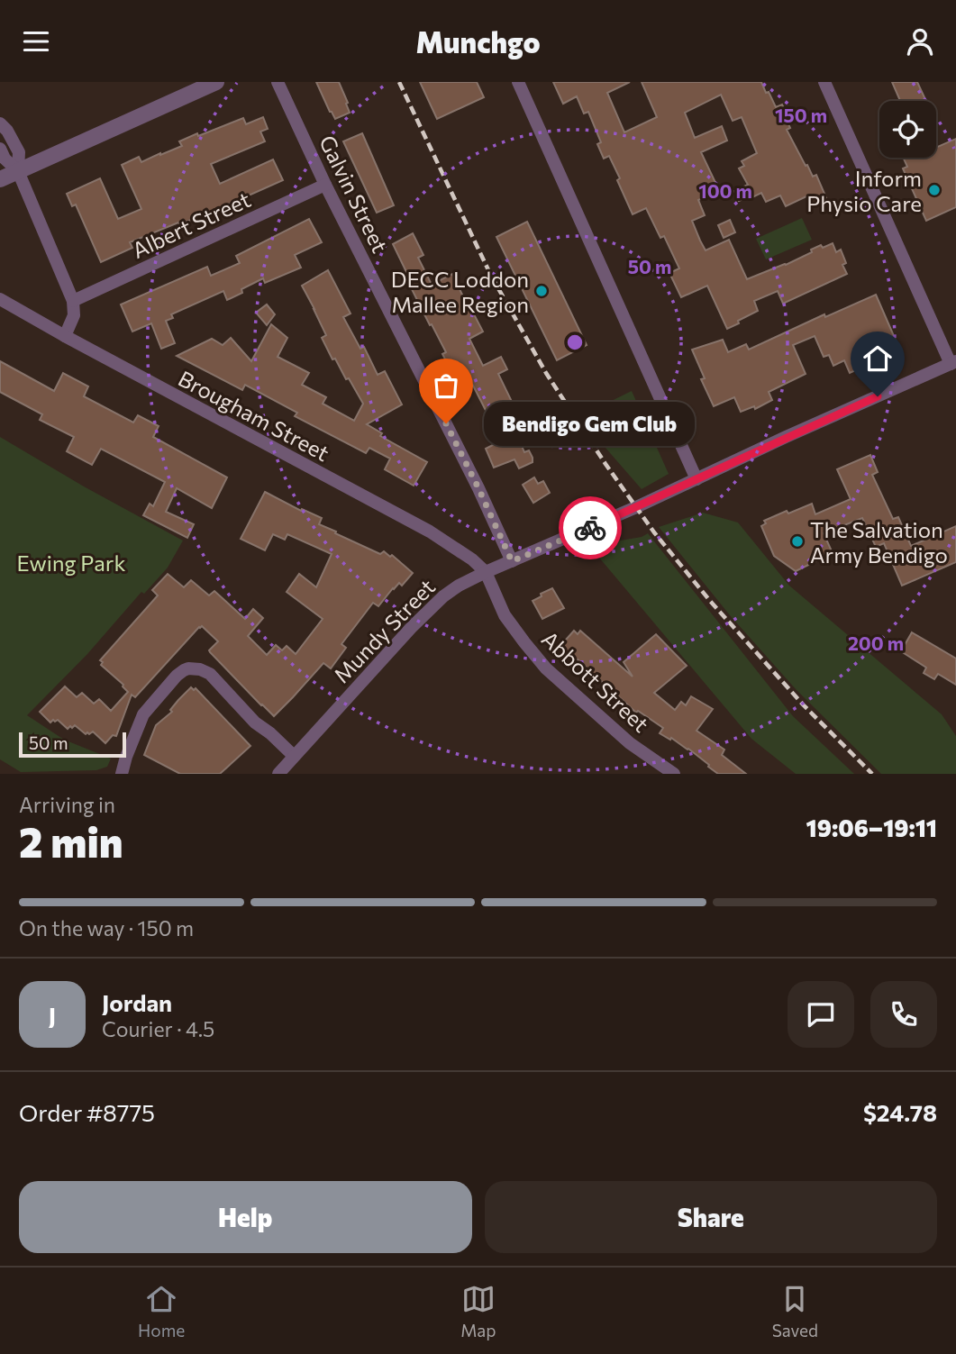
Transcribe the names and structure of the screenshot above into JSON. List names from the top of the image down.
{
  "streets": {
    "street": [
      "Galvin Street",
      "Albert Street",
      "Brougham Street",
      "Mundy Street",
      "Abbott Street"
    ]
  },
  "crossings": [
    ["Galvin Street", "Albert Street"],
    ["Galvin Street", "Mundy Street"],
    ["Brougham Street", "Mundy Street"],
    ["Brougham Street", "Abbott Street"],
    ["Mundy Street", "Abbott Street"]
  ],
  "parks": ["Ewing Park"],
  "places": [
    "Inform Physio Care",
    "DECC Loddon Mallee Region",
    "Bendigo Gem Club",
    "The Salvation Army Bendigo"
  ],
  "scale_bar": "50 m",
  "page": {
    "header": "Munchgo",
    "bubble": "Bendigo Gem Club",
    "scale": "50 m",
    "heading": ["2 min", "Arriving in", "19:06–19:11"],
    "panel": [
      "Jordan",
      "Courier · 4.5",
      "Order #8775",
      "$24.78"
    ],
    "bar": "On the way · 150 m",
    "round": "J",
    "buttons": ["Help", "Share"],
    "tabs": ["Home", "Map", "Saved"]
  },
  "rings": [
    "150 m",
    "100 m",
    "50 m",
    "200 m"
  ]
}
